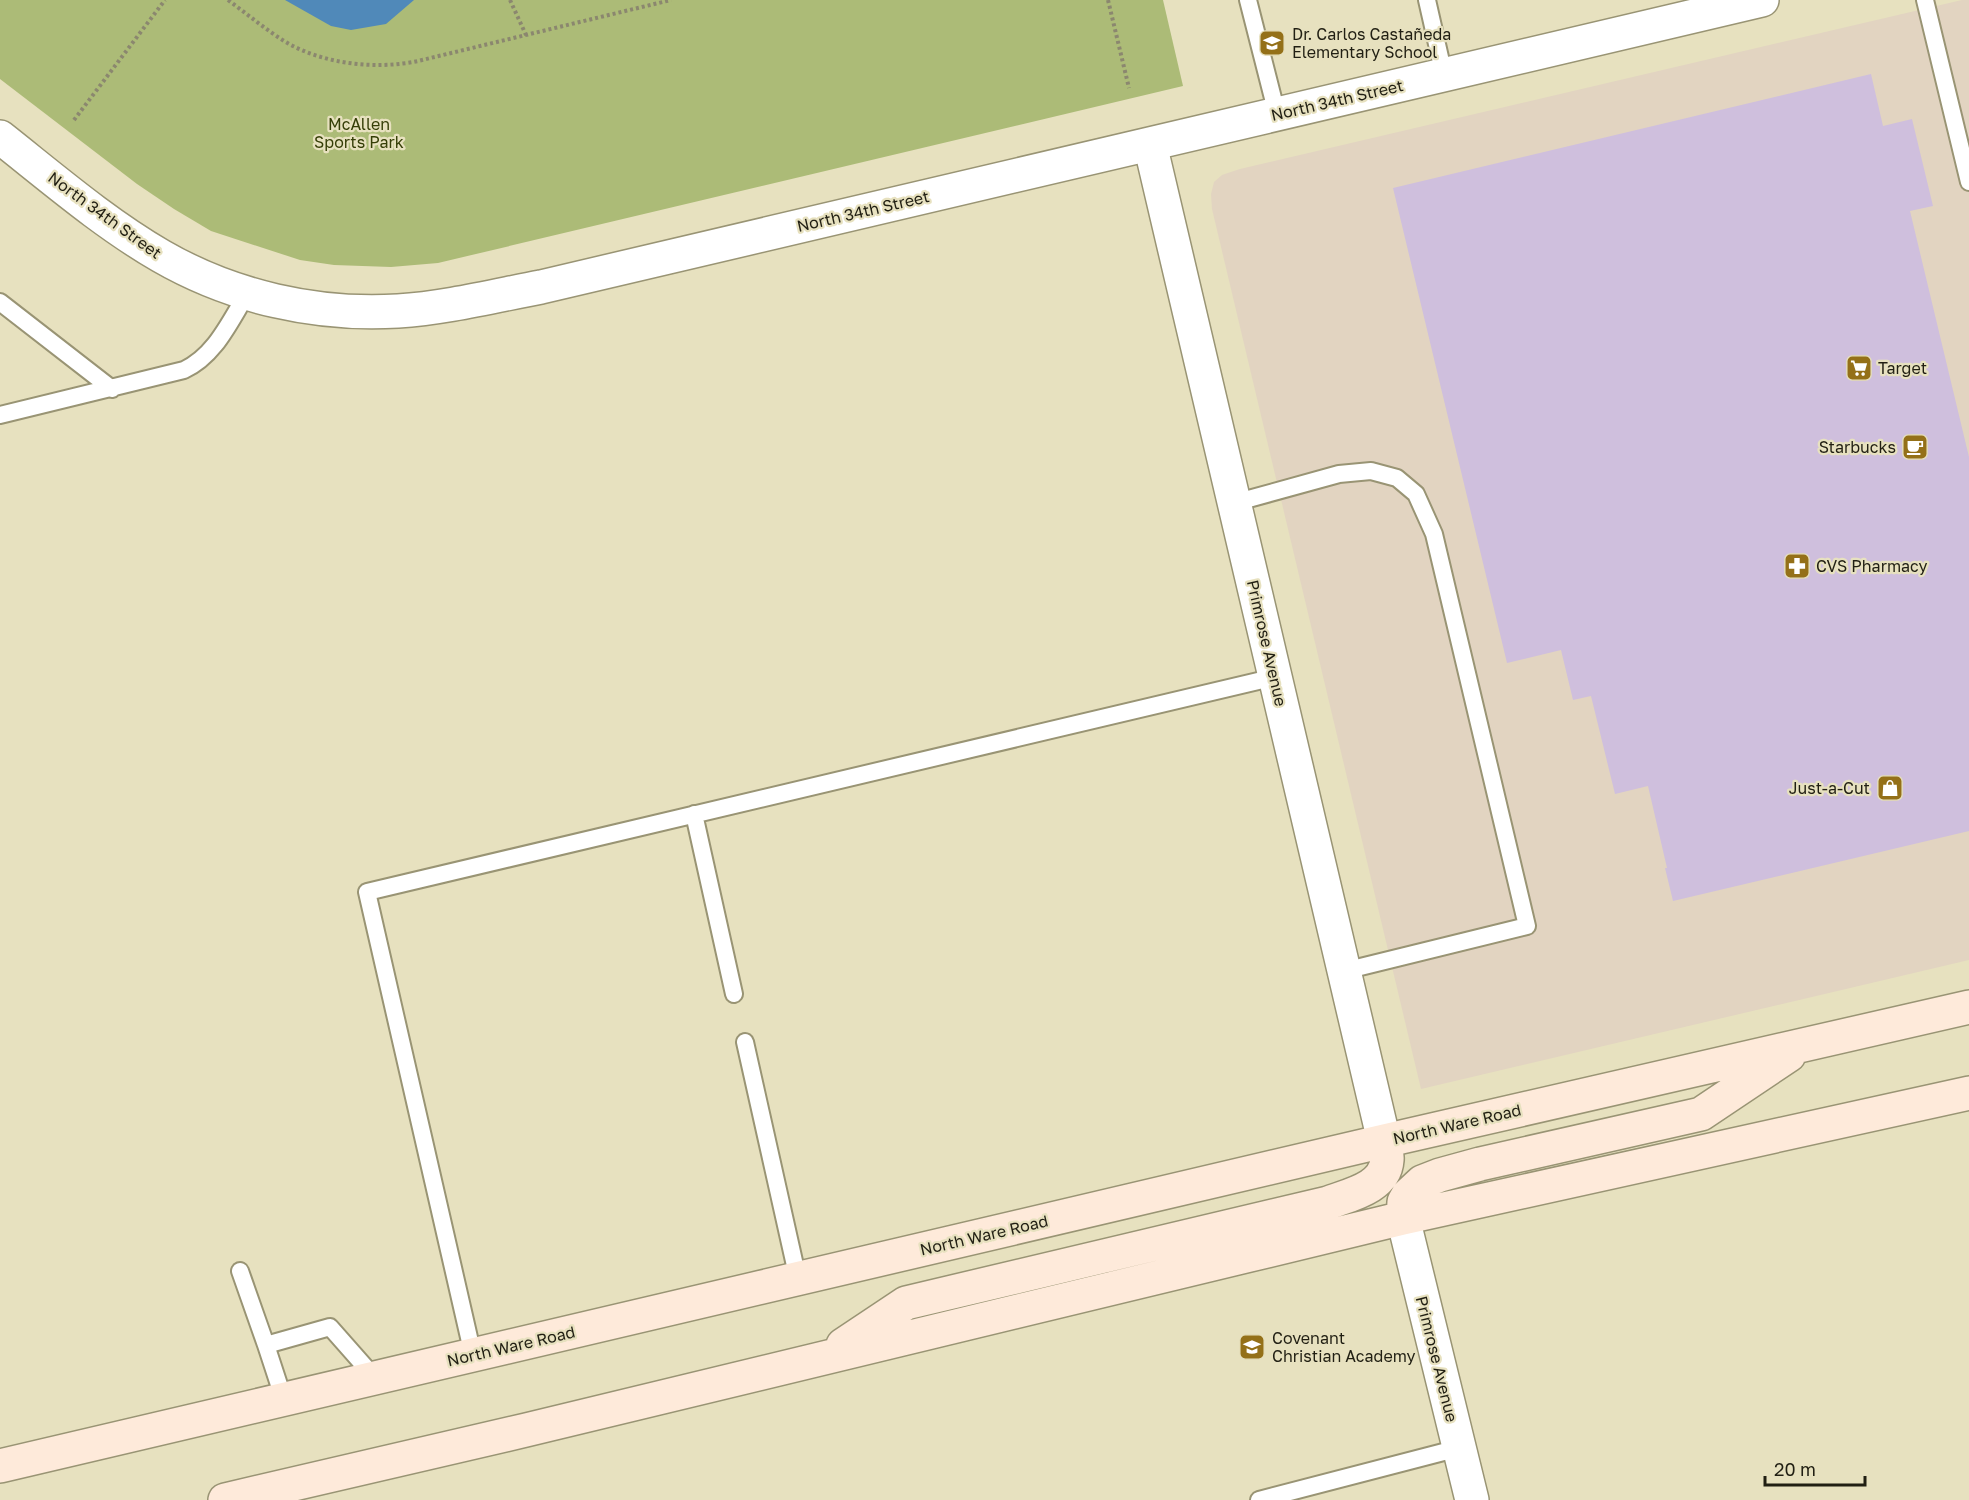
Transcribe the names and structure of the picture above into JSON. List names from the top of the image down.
{
  "streets": {
    "main road": ["North Ware Road"],
    "street": ["North 34th Street", "Primrose Avenue"]
  },
  "crossings": [
    ["North 34th Street", "Primrose Avenue"],
    ["Primrose Avenue", "North Ware Road"]
  ],
  "parks": ["McAllen Sports Park"],
  "places": {
    "school or university": ["Dr. Carlos Castañeda Elementary School", "Covenant Christian Academy"],
    "supermarket": ["Target"],
    "cafe": ["Starbucks"],
    "pharmacy": ["CVS Pharmacy"],
    "shop": ["Just-a-Cut"]
  },
  "scale_bar": "20 m"
}
